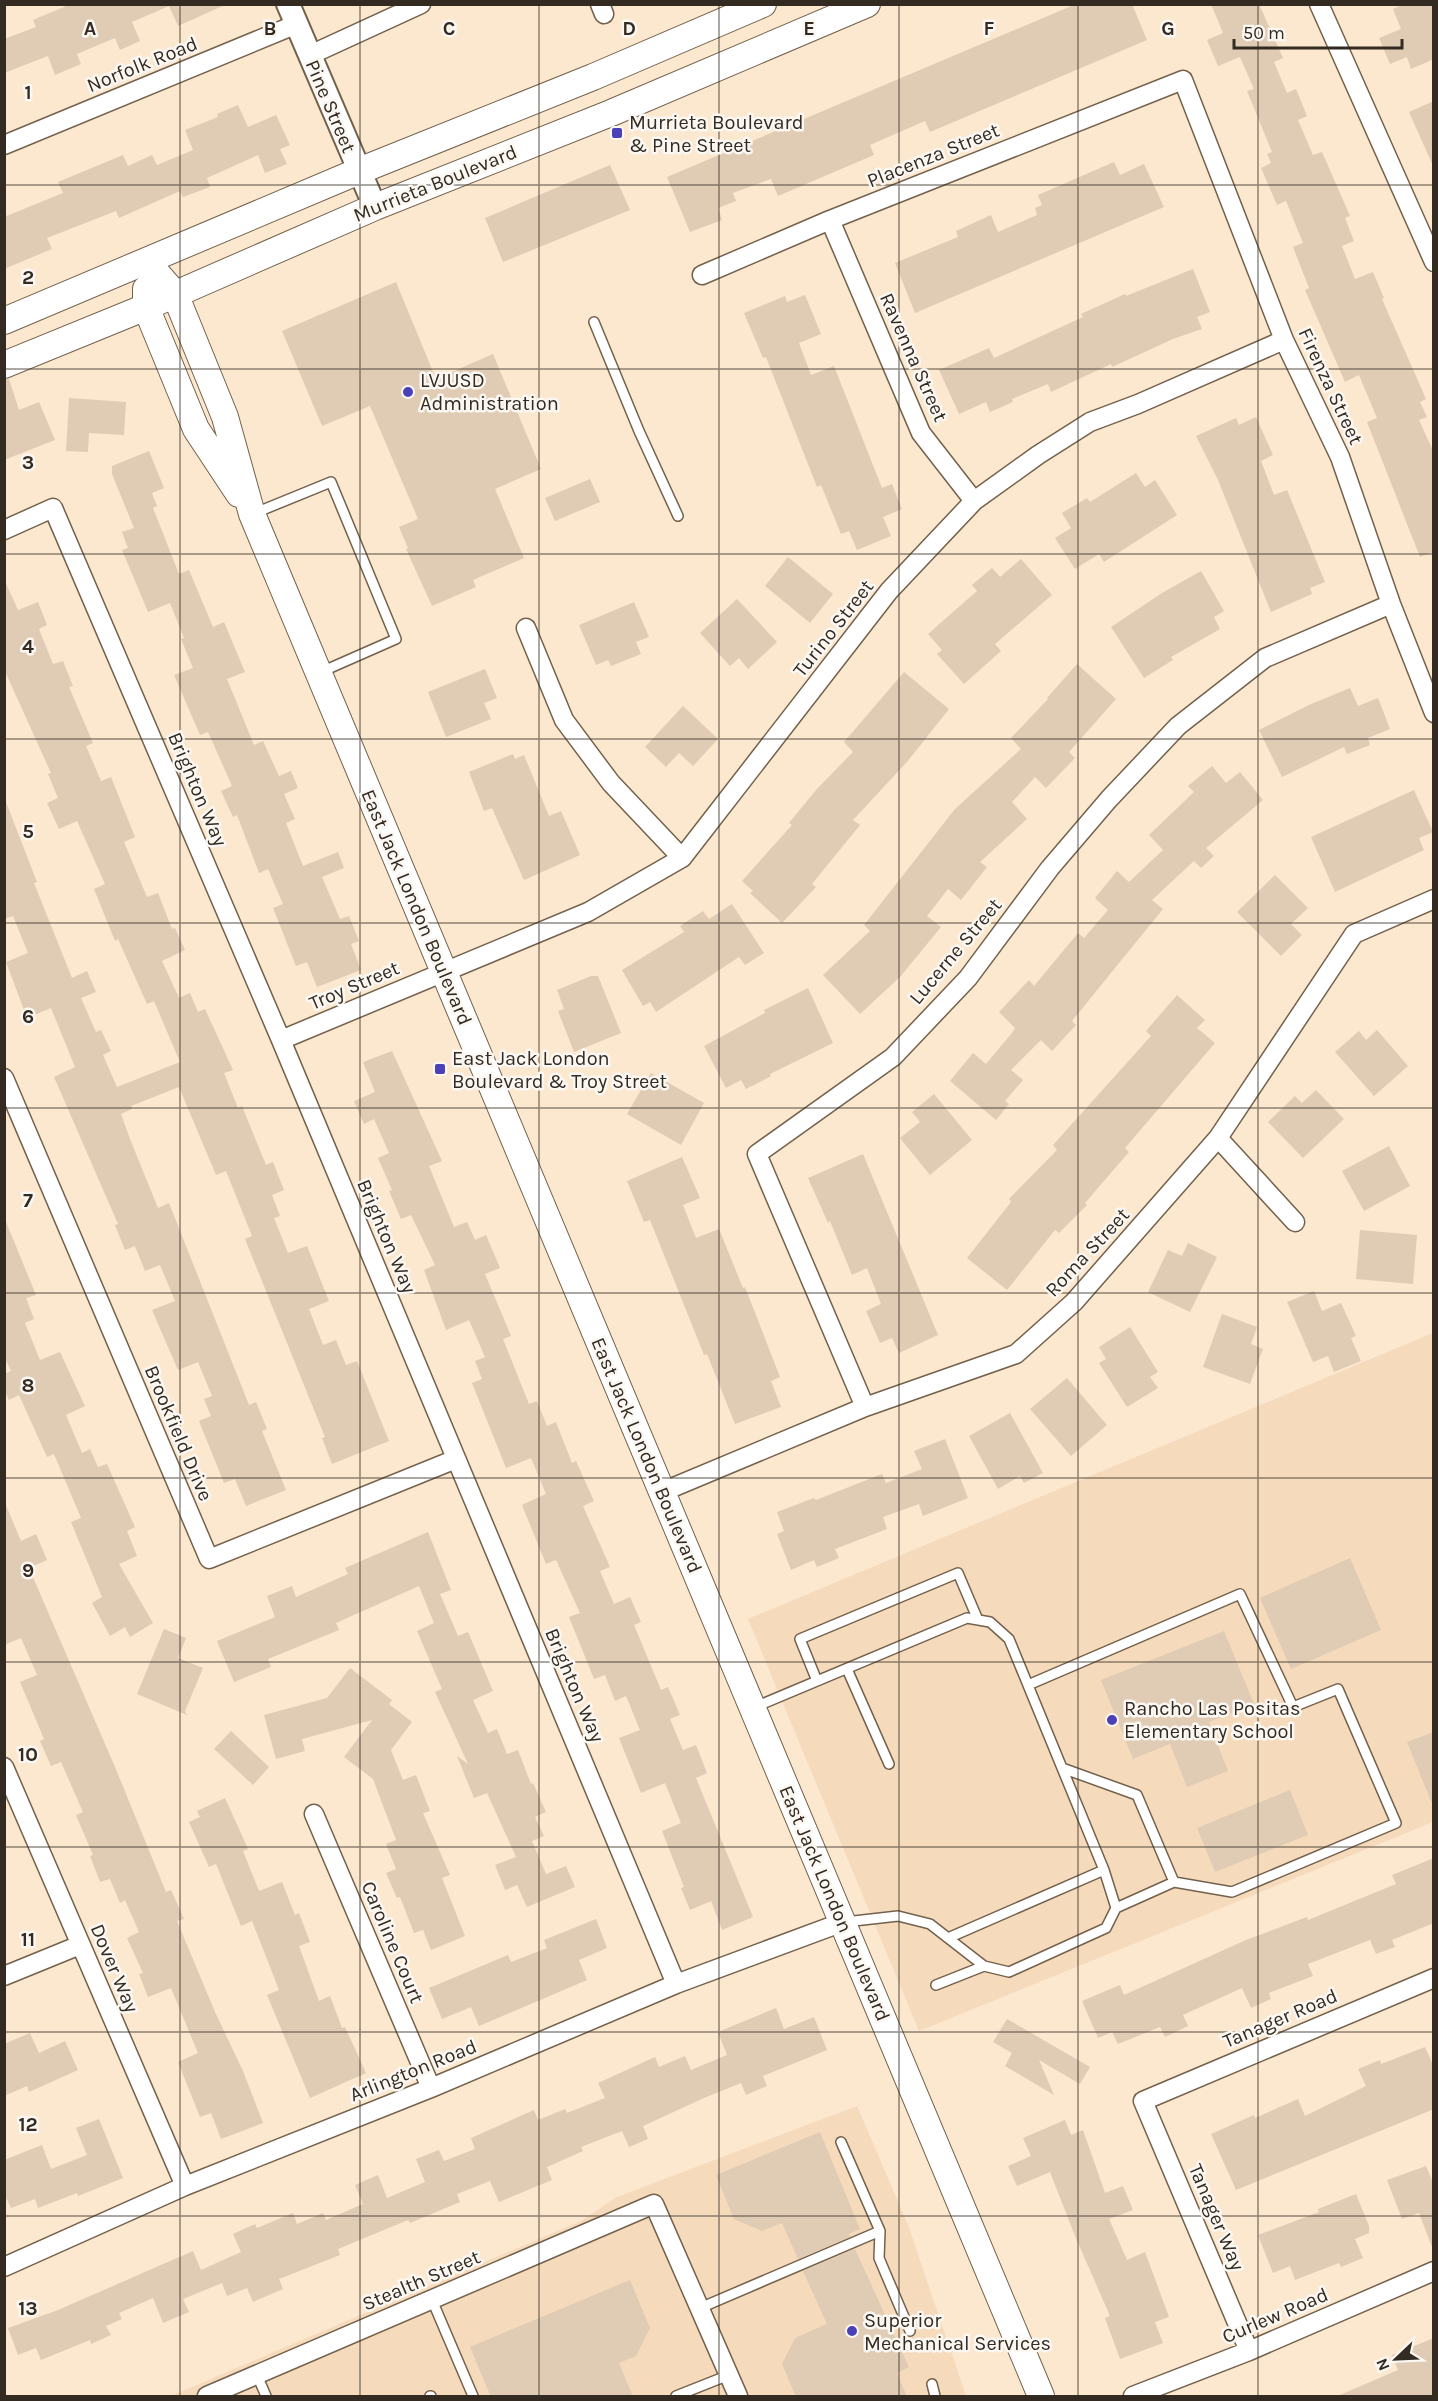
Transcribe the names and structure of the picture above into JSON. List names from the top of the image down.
{
  "streets": {
    "main road": ["Murrieta Boulevard", "East Jack London Boulevard"],
    "street": [
      "Norfolk Road",
      "Pine Street",
      "Placenza Street",
      "Ravenna Street",
      "Firenza Street",
      "Turino Street",
      "Brighton Way",
      "Lucerne Street",
      "Troy Street",
      "Roma Street",
      "Brookfield Drive",
      "Caroline Court",
      "Dover Way",
      "Tanager Road",
      "Arlington Road",
      "Tanager Way",
      "Stealth Street",
      "Curlew Road"
    ]
  },
  "crossings": [
    ["Norfolk Road", "Pine Street"],
    ["Pine Street", "Murrieta Boulevard"],
    ["Placenza Street", "Ravenna Street"],
    ["Placenza Street", "Firenza Street"],
    ["Murrieta Boulevard", "East Jack London Boulevard"],
    ["Ravenna Street", "Turino Street"],
    ["Firenza Street", "Turino Street"],
    ["Firenza Street", "Lucerne Street"],
    ["Turino Street", "East Jack London Boulevard"],
    ["Turino Street", "Troy Street"],
    ["Brighton Way", "Troy Street"],
    ["Brighton Way", "Brookfield Drive"],
    ["Brighton Way", "Arlington Road"],
    ["East Jack London Boulevard", "Troy Street"],
    ["East Jack London Boulevard", "Roma Street"],
    ["East Jack London Boulevard", "Arlington Road"],
    ["Lucerne Street", "Roma Street"],
    ["Caroline Court", "Arlington Road"],
    ["Dover Way", "Arlington Road"],
    ["Tanager Road", "Tanager Way"],
    ["Tanager Way", "Curlew Road"]
  ],
  "places": {
    "transit": ["Murrieta Boulevard & Pine Street", "East Jack London Boulevard & Troy Street"],
    "other": ["LVJUSD Administration", "Rancho Las Positas Elementary School", "Superior Mechanical Services"]
  },
  "scale_bar": "50 m",
  "north": "bottom left",
  "grid": {
    "columns": [
      "A",
      "B",
      "C",
      "D",
      "E",
      "F",
      "G"
    ],
    "rows": [
      "1",
      "2",
      "3",
      "4",
      "5",
      "6",
      "7",
      "8",
      "9",
      "10",
      "11",
      "12",
      "13"
    ]
  }
}
